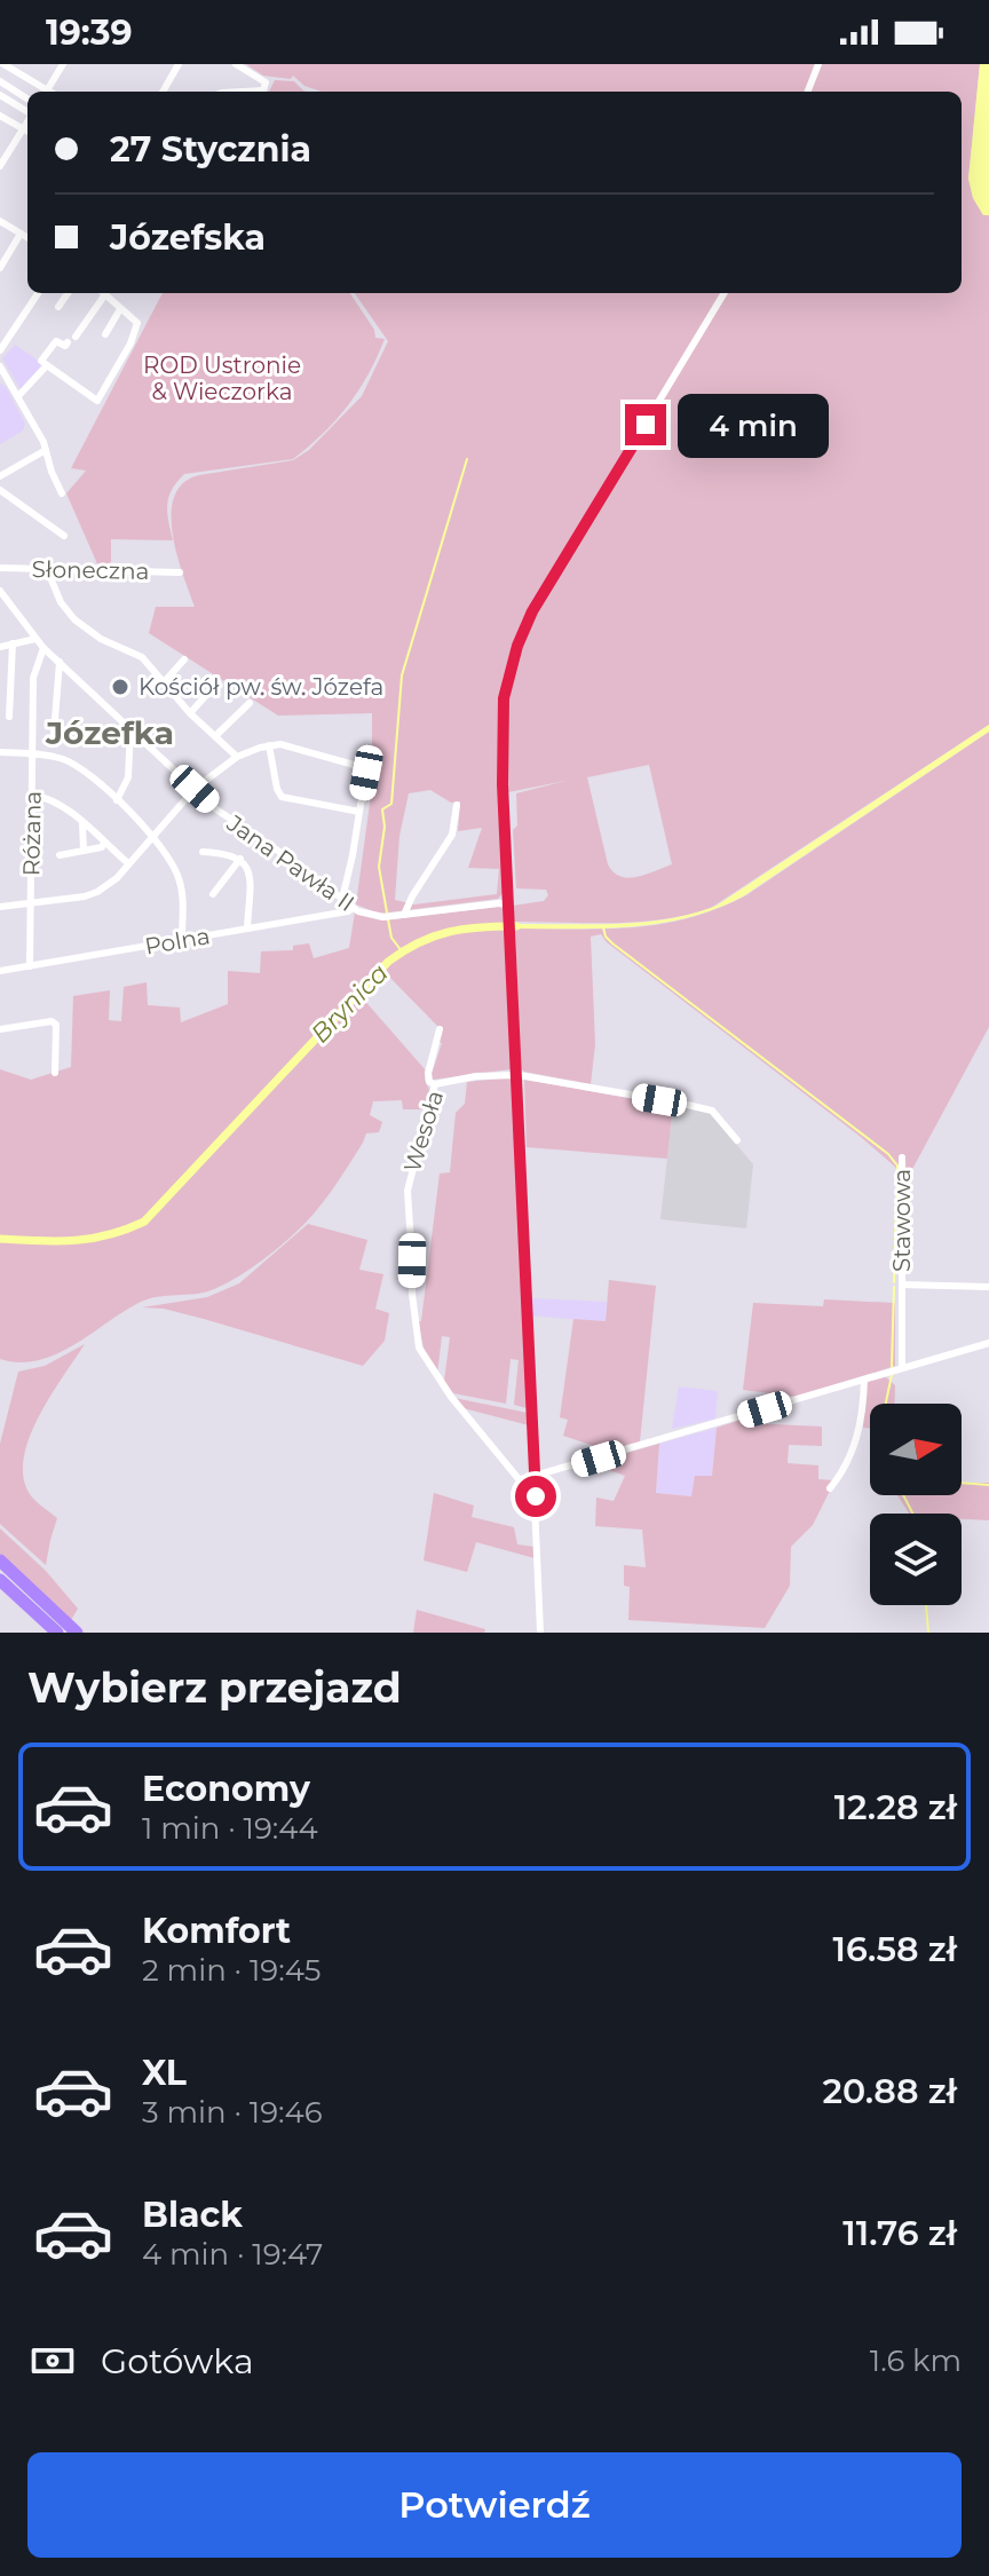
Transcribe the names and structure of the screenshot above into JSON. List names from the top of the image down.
{
  "streets": {
    "street": [
      "Słoneczna",
      "Różana",
      "Jana Pawła II",
      "Polna",
      "Wesoła",
      "Stawowa"
    ]
  },
  "crossings": [
    ["Różana", "Jana Pawła II"],
    ["Różana", "Polna"],
    ["Jana Pawła II", "Polna"]
  ],
  "districts": ["Józefka"],
  "water": ["Brynica"],
  "parks": ["ROD Ustronie & Wieczorka"],
  "places": ["Kościół pw. św. Józefa"],
  "north": "right",
  "page": {
    "status": "19:39",
    "banner": ["27 Stycznia", "Józefska"],
    "bubble": "4 min",
    "heading": "Wybierz przejazd",
    "list": [
      {
        "name": "Economy",
        "note": "1 min · 19:44",
        "value": "12.28 zł"
      },
      {
        "name": "Komfort",
        "note": "2 min · 19:45",
        "value": "16.58 zł"
      },
      {
        "name": "XL",
        "note": "3 min · 19:46",
        "value": "20.88 zł"
      },
      {
        "name": "Black",
        "note": "4 min · 19:47",
        "value": "11.76 zł"
      }
    ],
    "pay": ["Gotówka", "1.6 km"],
    "buttons": "Potwierdź"
  }
}
